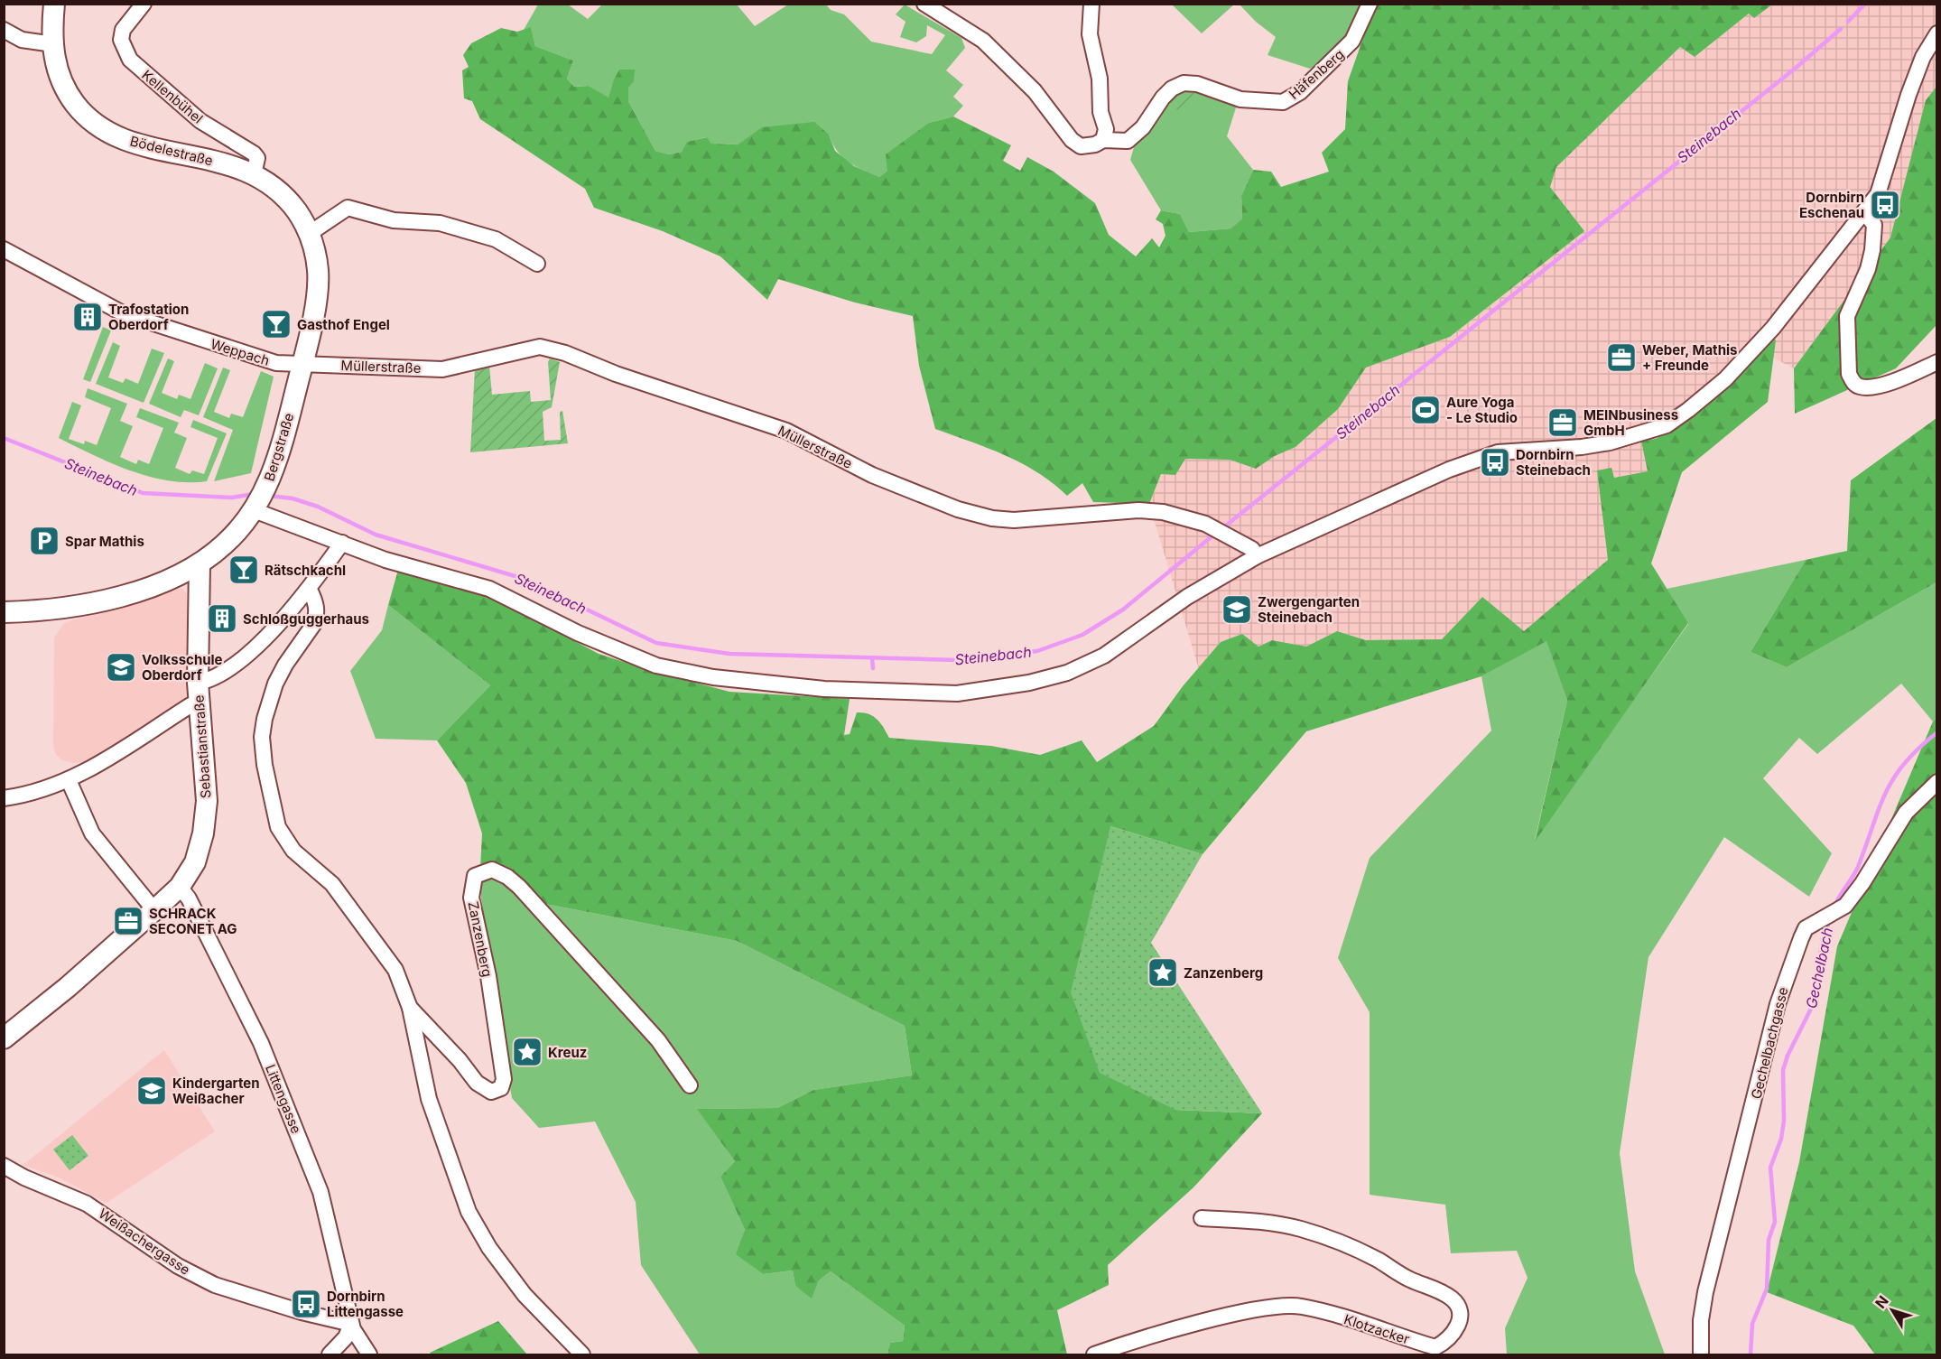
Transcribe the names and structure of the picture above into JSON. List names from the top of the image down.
{
  "streets": {
    "main road": ["Bödelestraße", "Bergstraße", "Sebastianstraße"],
    "street": [
      "Häfenberg",
      "Kellenbühel",
      "Weppach",
      "Müllerstraße",
      "Zanzenberg",
      "Gechelbachgasse",
      "Littengasse",
      "Weißachergasse",
      "Klotzacker"
    ]
  },
  "crossings": [
    ["Kellenbühel", "Bödelestraße"],
    ["Kellenbühel", "Bergstraße"],
    ["Bödelestraße", "Bergstraße"],
    ["Weppach", "Müllerstraße"],
    ["Weppach", "Bergstraße"],
    ["Müllerstraße", "Bergstraße"],
    ["Bergstraße", "Sebastianstraße"],
    ["Sebastianstraße", "Littengasse"],
    ["Littengasse", "Weißachergasse"]
  ],
  "water": ["Steinebach", "Gechelbach"],
  "places": {
    "bus stop": ["Dornbirn Eschenau", "Dornbirn Steinebach", "Dornbirn Littengasse"],
    "building": ["Trafostation Oberdorf", "Schloßguggerhaus"],
    "bar": ["Gasthof Engel", "Rätschkachl"],
    "office": ["Weber, Mathis + Freunde", "MEINbusiness GmbH", "SCHRACK SECONET AG"],
    "sports": ["Aure Yoga - Le Studio"],
    "parking": ["Spar Mathis"],
    "school or university": ["Zwergengarten Steinebach", "Volksschule Oberdorf", "Kindergarten Weißacher"],
    "place": ["Zanzenberg", "Kreuz"]
  },
  "north": "top left"
}
